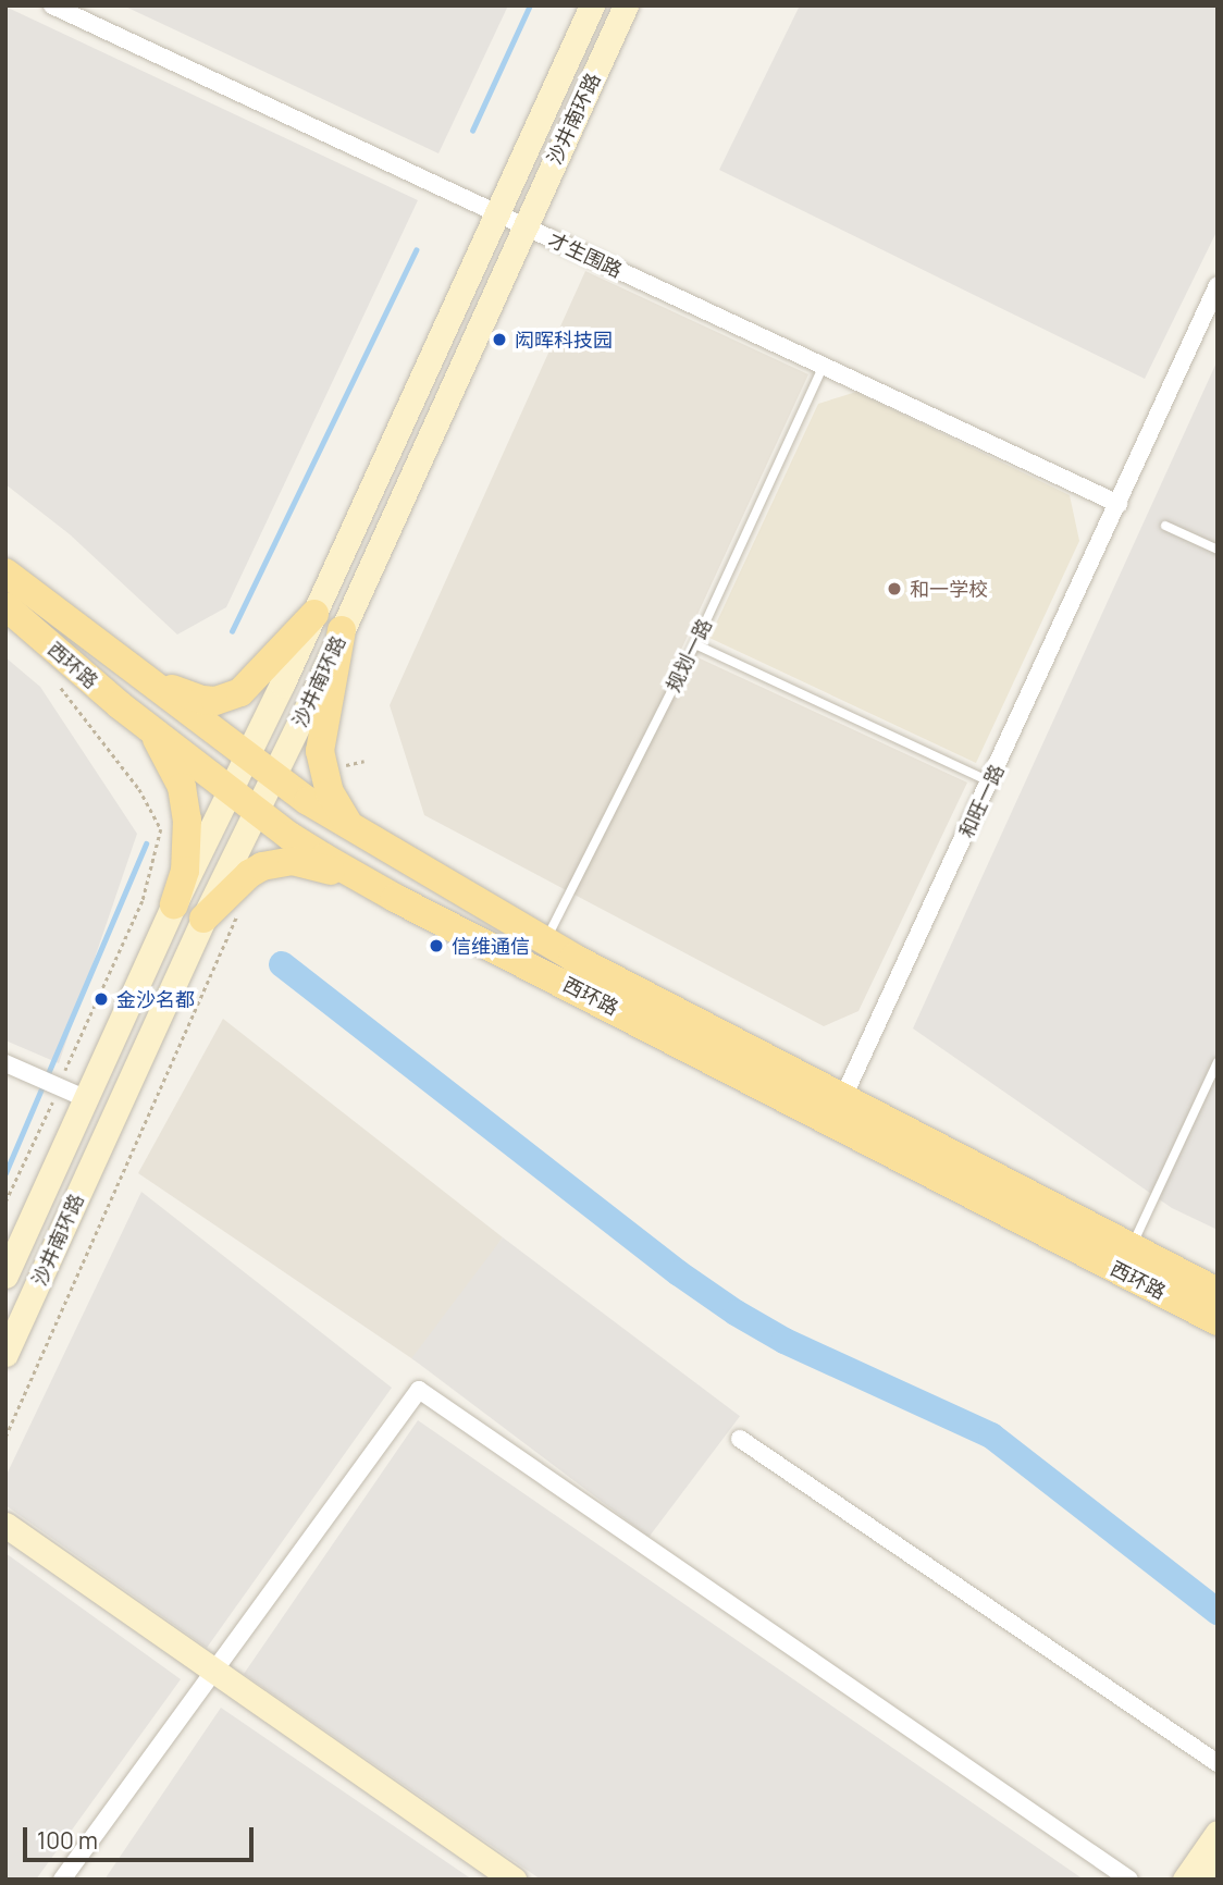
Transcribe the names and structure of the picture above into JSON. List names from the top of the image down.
{
  "streets": {
    "main road": ["沙井南环路", "西环路"],
    "street": ["才生围路", "和旺一路"],
    "lane": ["规划一路"]
  },
  "crossings": [
    ["沙井南环路", "才生围路"],
    ["沙井南环路", "西环路"],
    ["才生围路", "规划一路"],
    ["才生围路", "和旺一路"],
    ["规划一路", "西环路"],
    ["西环路", "和旺一路"]
  ],
  "places": [
    "闳晖科技园",
    "和一学校",
    "信维通信",
    "金沙名都"
  ],
  "scale_bar": "100 m"
}
